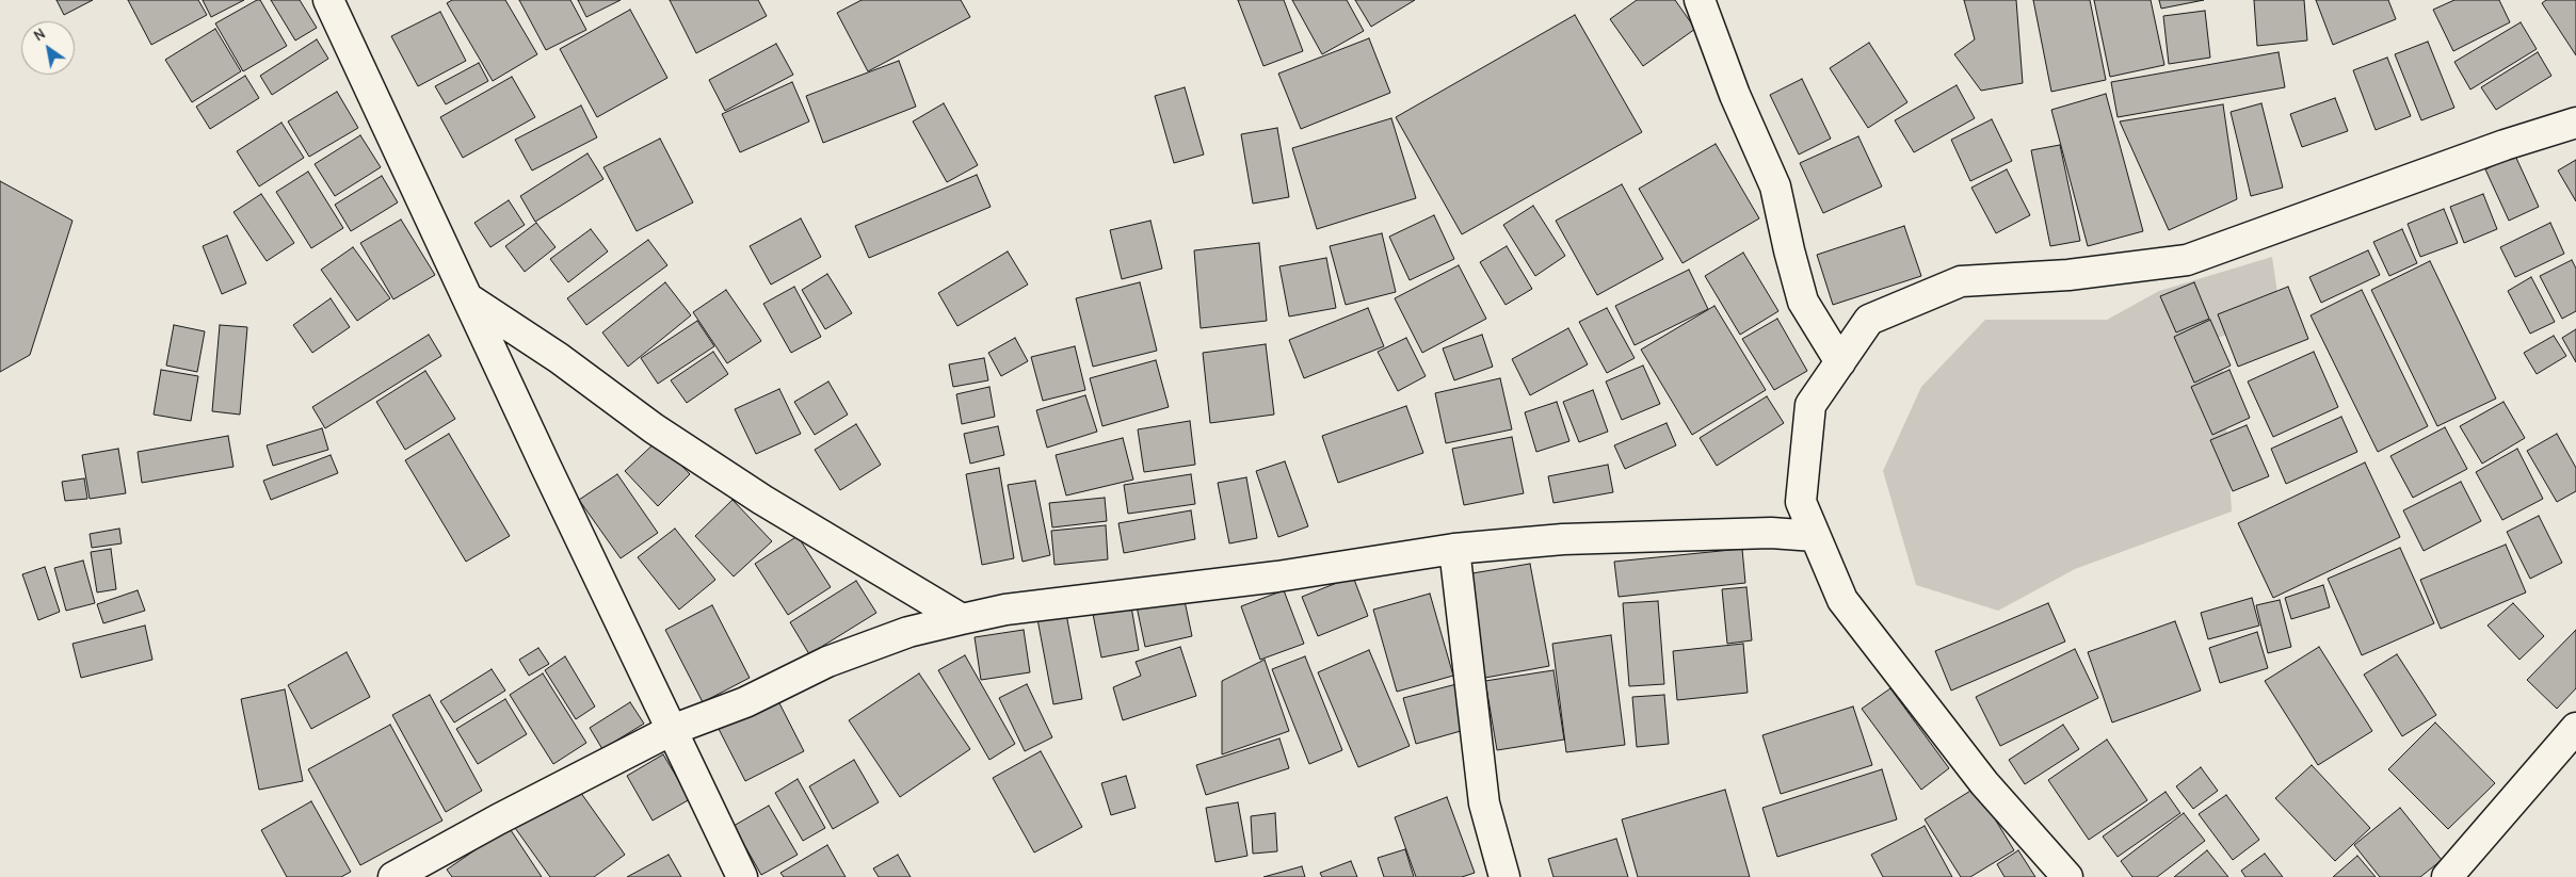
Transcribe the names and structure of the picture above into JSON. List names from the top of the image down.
{
  "north": "top left"
}
